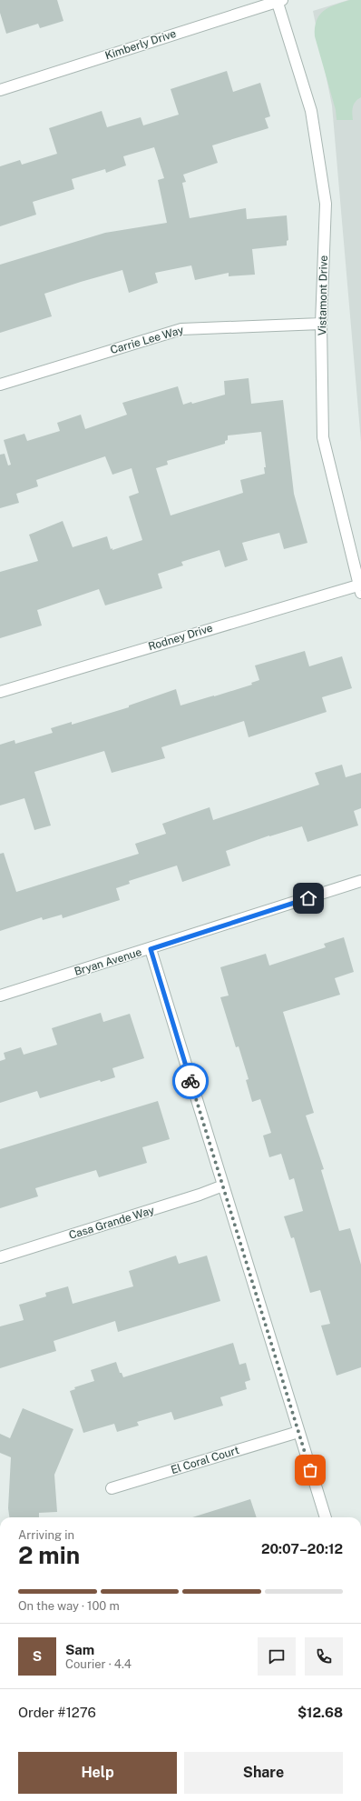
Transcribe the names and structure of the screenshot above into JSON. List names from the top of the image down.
{
  "streets": {
    "street": [
      "Kimberly Drive",
      "Vistamont Drive",
      "Carrie Lee Way",
      "Rodney Drive",
      "Bryan Avenue",
      "Casa Grande Way",
      "El Coral Court"
    ]
  },
  "crossings": [
    ["Kimberly Drive", "Vistamont Drive"],
    ["Vistamont Drive", "Carrie Lee Way"],
    ["Vistamont Drive", "Rodney Drive"]
  ],
  "page": {
    "heading": ["2 min", "Arriving in", "20:07–20:12"],
    "panel": [
      "Sam",
      "Courier · 4.4",
      "Order #1276",
      "$12.68"
    ],
    "bar": "On the way · 100 m",
    "round": "S",
    "buttons": ["Help", "Share"]
  }
}
